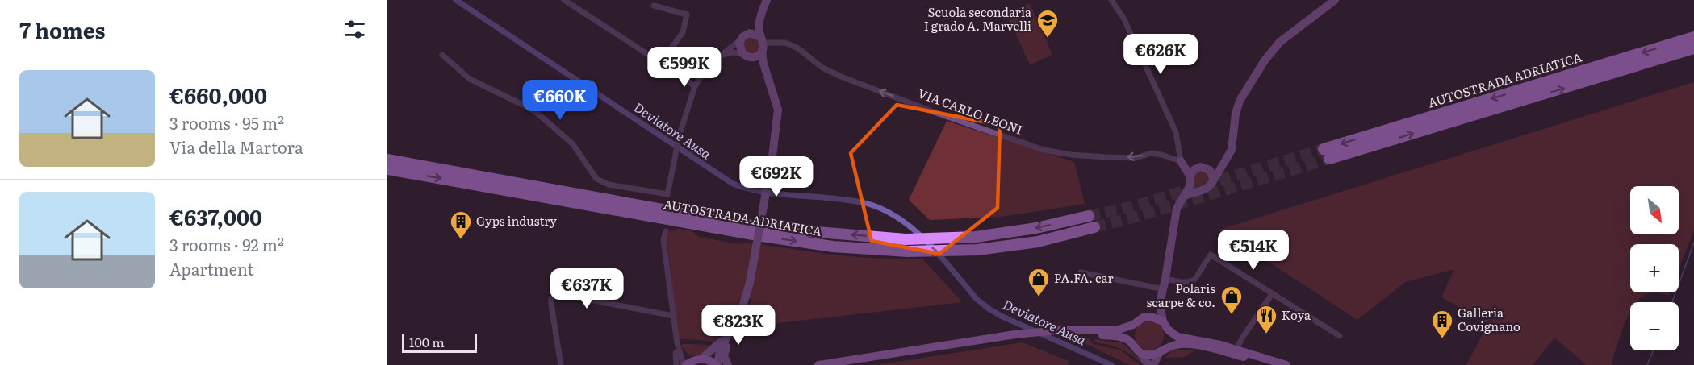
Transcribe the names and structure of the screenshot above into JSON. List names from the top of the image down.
{
  "streets": {
    "highway": ["AUTOSTRADA ADRIATICA"],
    "street": ["VIA CARLO LEONI"]
  },
  "one_way": ["VIA CARLO LEONI"],
  "water": ["Deviatore Ausa"],
  "places": {
    "school or university": ["Scuola secondaria I grado A. Marvelli"],
    "building": ["Gyps industry", "Galleria Covignano"],
    "shop": ["PA.FA. car", "Polaris scarpe & co."],
    "restaurant": ["Koya"]
  },
  "scale_bar": "100 m",
  "north": "bottom right",
  "page": {
    "heading": "7 homes",
    "price": [
      "€626K",
      "€599K",
      "€660K",
      "€692K",
      "€514K",
      "€637K",
      "€823K"
    ],
    "list": [
      {
        "name": "€660,000",
        "note": "3 rooms · 95 m² · Via della Martora"
      },
      {
        "name": "€637,000",
        "note": "3 rooms · 92 m² · Apartment"
      }
    ],
    "map_buttons": ["+", "−"],
    "scale": "100 m"
  }
}
